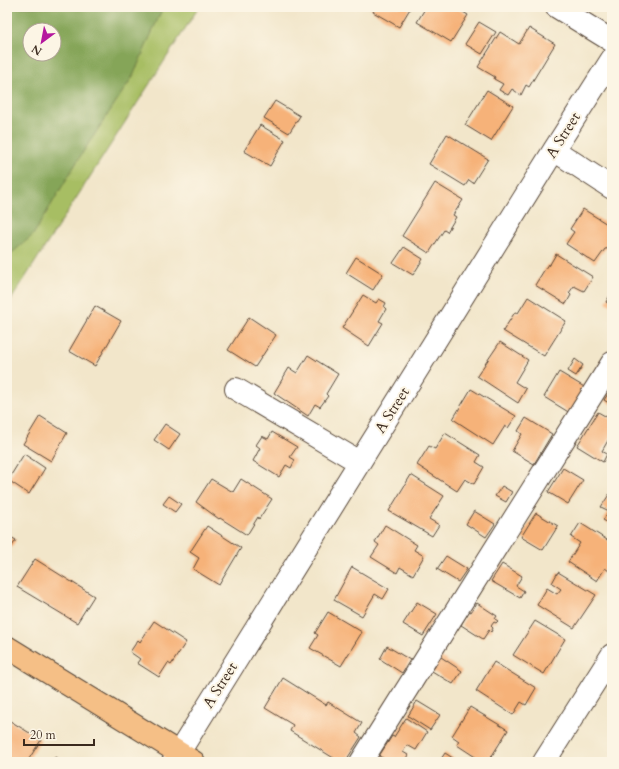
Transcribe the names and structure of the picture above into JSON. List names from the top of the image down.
{
  "streets": {
    "street": ["A Street"]
  },
  "scale_bar": "20 m",
  "north": "bottom left"
}
